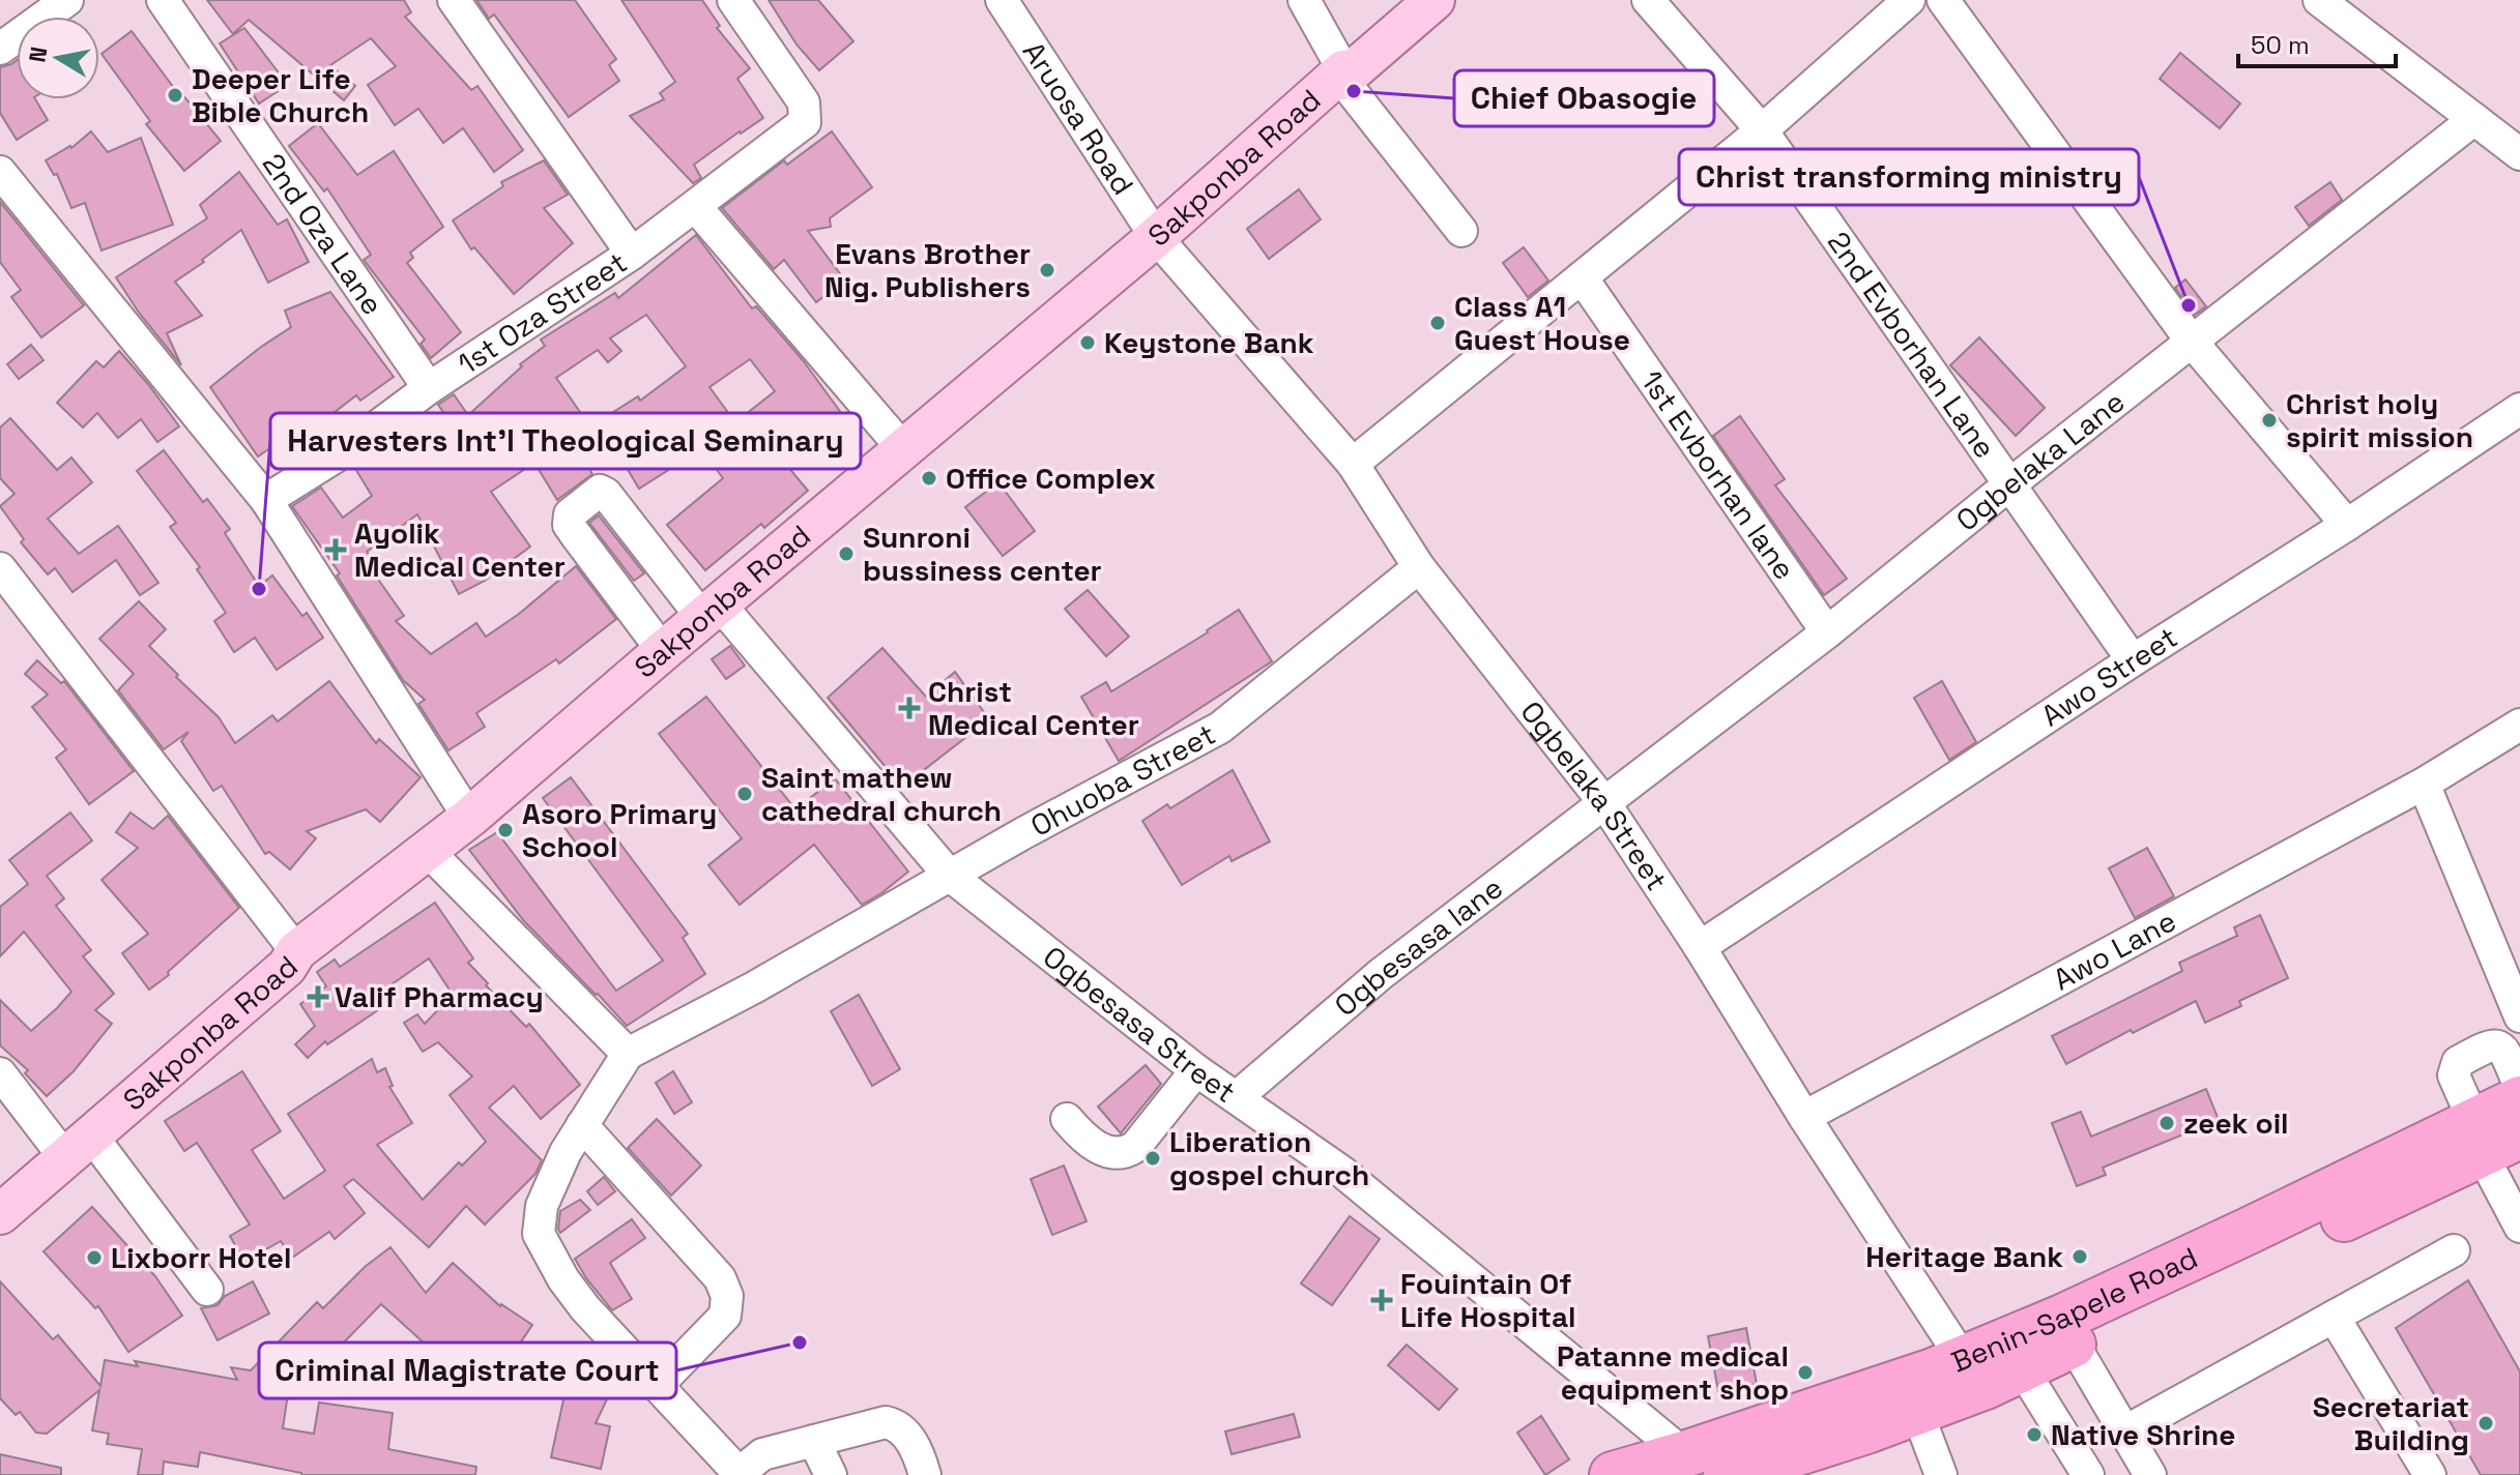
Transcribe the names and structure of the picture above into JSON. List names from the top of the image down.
{
  "streets": {
    "highway": ["Benin-Sapele Road"],
    "main road": ["Sakponba Road"],
    "street": [
      "Aruosa Road",
      "2nd Oza Lane",
      "1st Oza Street",
      "2nd Evborhan Lane",
      "Ogbelaka Lane",
      "1st Evborhan lane",
      "Awo Street",
      "Ohuoba Street",
      "Ogbelaka Street",
      "Ogbesasa lane",
      "Awo Lane",
      "Ogbesasa Street"
    ]
  },
  "crossings": [
    ["Aruosa Road", "Sakponba Road"],
    ["Aruosa Road", "Ogbelaka Street"],
    ["Sakponba Road", "Ogbelaka Street"],
    ["Sakponba Road", "Ogbesasa Street"],
    ["2nd Oza Lane", "1st Oza Street"],
    ["2nd Evborhan Lane", "Ogbelaka Lane"],
    ["2nd Evborhan Lane", "Awo Street"],
    ["Ogbelaka Lane", "1st Evborhan lane"],
    ["Ogbelaka Lane", "Ogbelaka Street"],
    ["Ogbelaka Lane", "Ogbesasa lane"],
    ["Awo Street", "Ogbelaka Street"],
    ["Ohuoba Street", "Ogbelaka Street"],
    ["Ohuoba Street", "Ogbesasa Street"],
    ["Ogbelaka Street", "Ogbesasa lane"],
    ["Ogbelaka Street", "Awo Lane"],
    ["Ogbelaka Street", "Benin-Sapele Road"],
    ["Ogbesasa lane", "Ogbesasa Street"],
    ["Ogbesasa Street", "Benin-Sapele Road"]
  ],
  "places": {
    "other": [
      "Chief Obasogie",
      "Deeper Life Bible Church",
      "Evans Brother Nig. Publishers",
      "Christ transforming ministry",
      "Class A1 Guest House",
      "Keystone Bank",
      "Christ holy spirit mission",
      "Office Complex",
      "Sunroni bussiness center",
      "Harvesters Int'l Theological Seminary",
      "Saint mathew cathedral church",
      "Asoro Primary School",
      "zeek oil",
      "Liberation gospel church",
      "Heritage Bank",
      "Lixborr Hotel",
      "Criminal Magistrate Court",
      "Patanne medical equipment shop",
      "Secretariat Building",
      "Native Shrine"
    ],
    "health": [
      "Ayolik Medical Center",
      "Christ Medical Center",
      "Valif Pharmacy",
      "Fouintain Of Life Hospital"
    ]
  },
  "scale_bar": "50 m",
  "north": "left"
}
